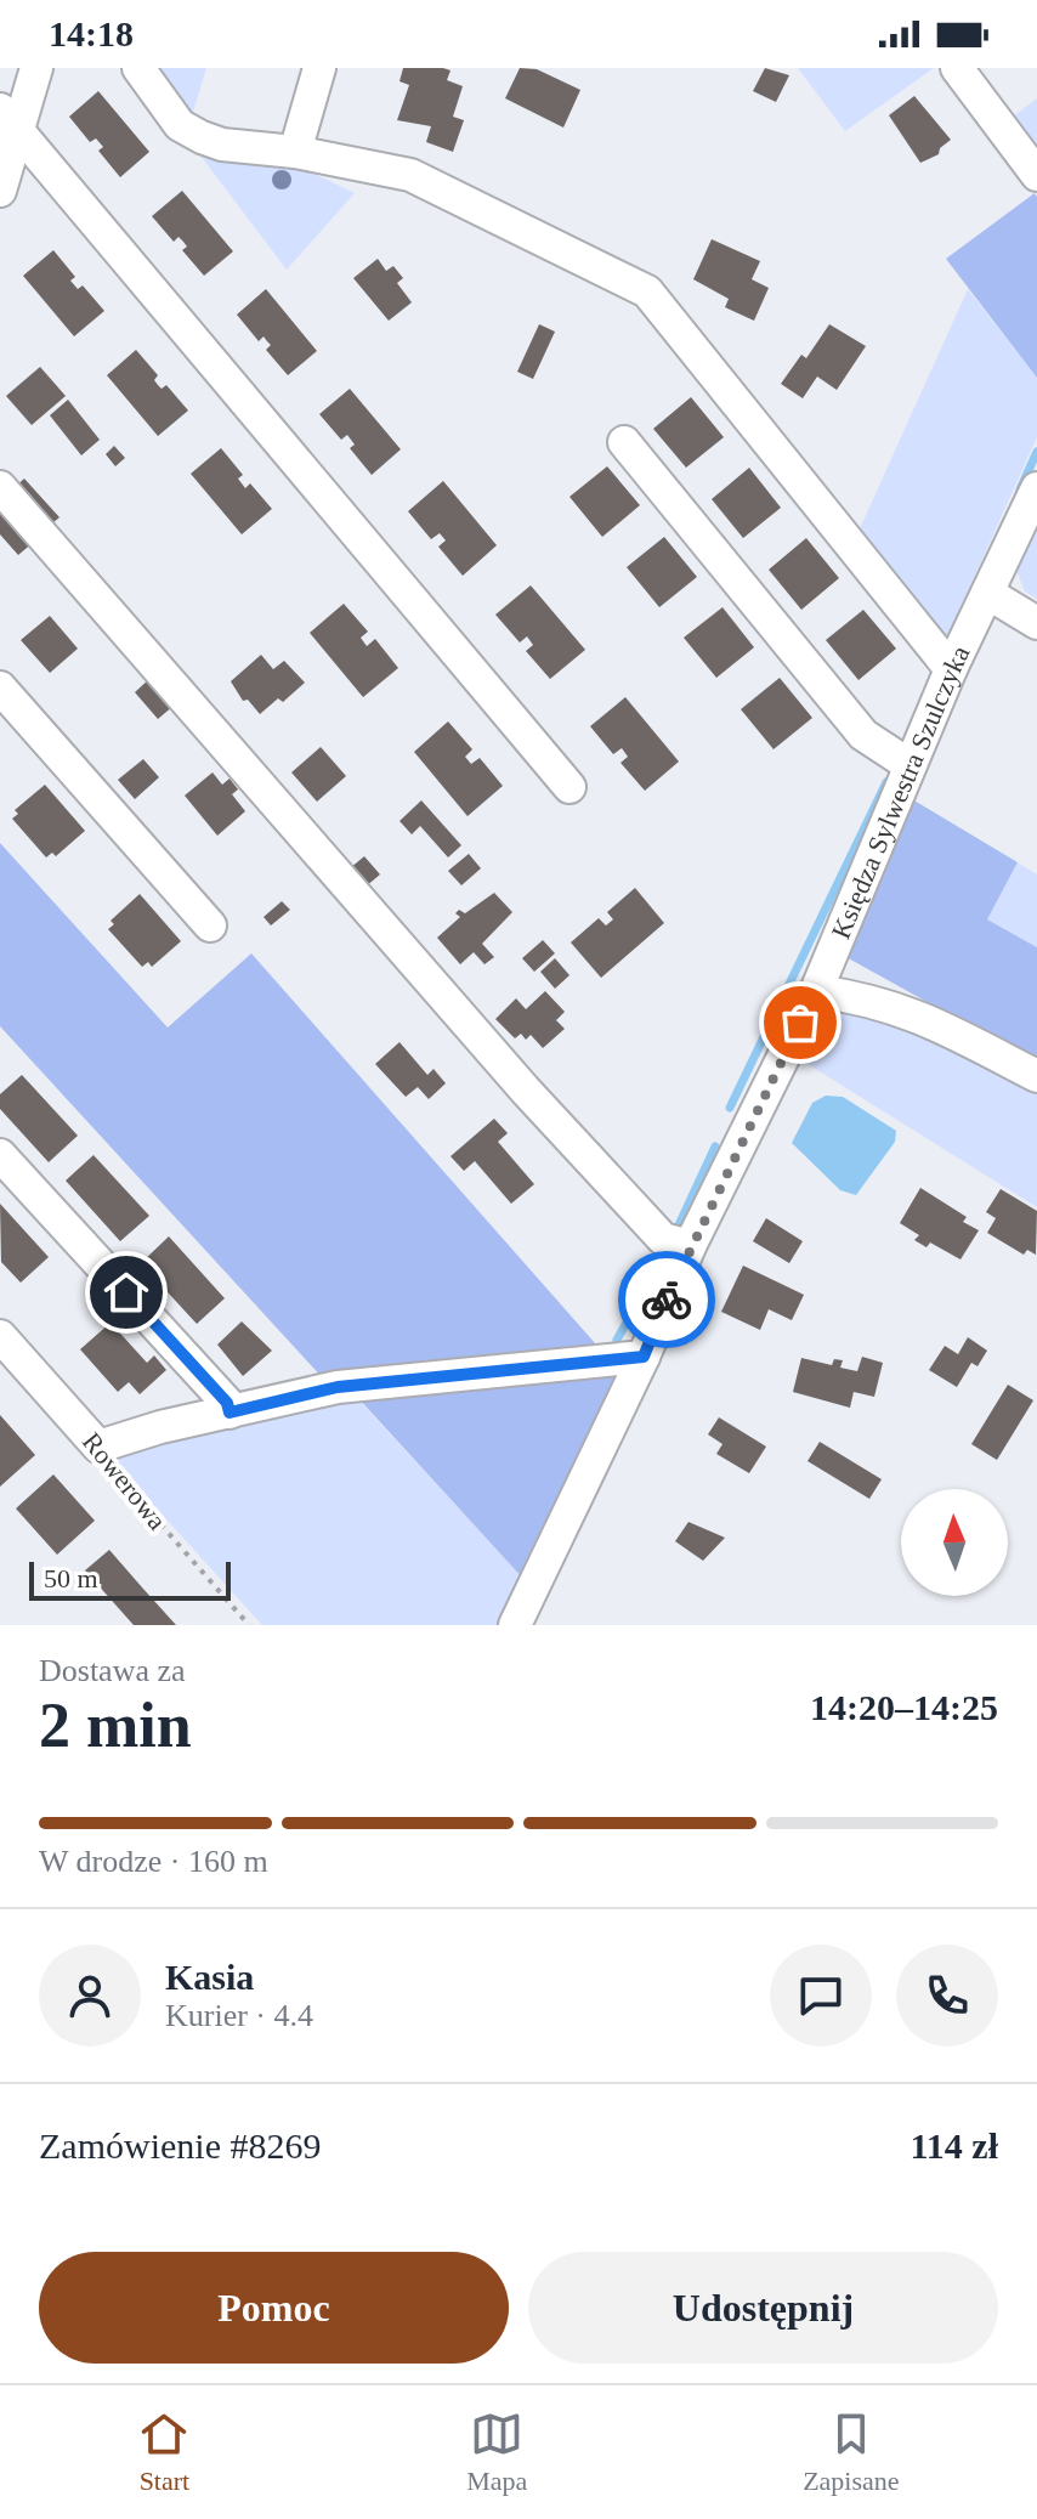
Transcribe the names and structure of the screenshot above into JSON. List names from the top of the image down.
{
  "streets": {
    "street": ["Księdza Sylwestra Szulczyka", "Rowerowa"]
  },
  "scale_bar": "50 m",
  "north": "top",
  "page": {
    "status": "14:18",
    "scale": "50 m",
    "heading": ["2 min", "Dostawa za", "14:20–14:25"],
    "panel": [
      "Kasia",
      "Kurier · 4.4",
      "Zamówienie #8269",
      "114 zł"
    ],
    "bar": "W drodze · 160 m",
    "buttons": ["Pomoc", "Udostępnij"],
    "tabs": ["Start", "Mapa", "Zapisane"]
  }
}
